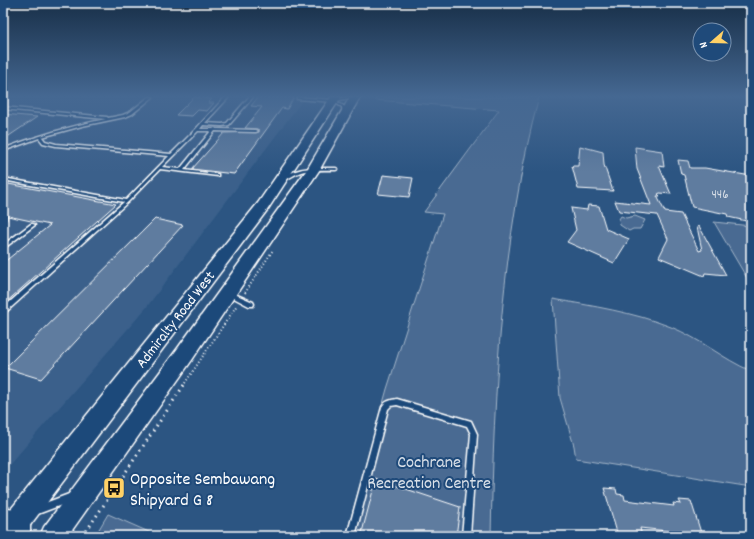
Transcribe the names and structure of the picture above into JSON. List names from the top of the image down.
{
  "streets": {
    "main road": ["Admiralty Road West"]
  },
  "parks": ["Cochrane Recreation Centre"],
  "places": {
    "bus stop": ["Opposite Sembawang Shipyard G 8"]
  },
  "house_numbers": ["446"],
  "north": "left"
}
